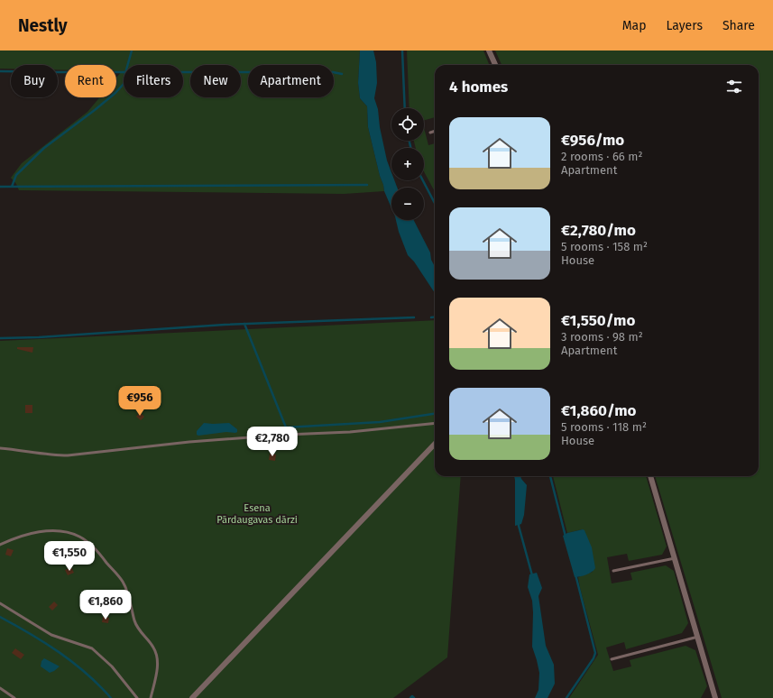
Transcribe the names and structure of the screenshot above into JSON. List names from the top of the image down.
{
  "parks": ["Esena Pārdaugavas dārzi"],
  "page": {
    "header": "Nestly",
    "nav": ["Map", "Layers", "Share"],
    "chip": [
      "Buy",
      "Rent",
      "Filters",
      "New",
      "Apartment"
    ],
    "heading": "4 homes",
    "map_buttons": ["+", "−"],
    "list": [
      {
        "name": "€956/mo",
        "note": "2 rooms · 66 m² · Apartment"
      },
      {
        "name": "€2,780/mo",
        "note": "5 rooms · 158 m² · House"
      },
      {
        "name": "€1,550/mo",
        "note": "3 rooms · 98 m² · Apartment"
      },
      {
        "name": "€1,860/mo",
        "note": "5 rooms · 118 m² · House"
      }
    ],
    "price": [
      "€956",
      "€2,780",
      "€1,550",
      "€1,860"
    ]
  }
}
